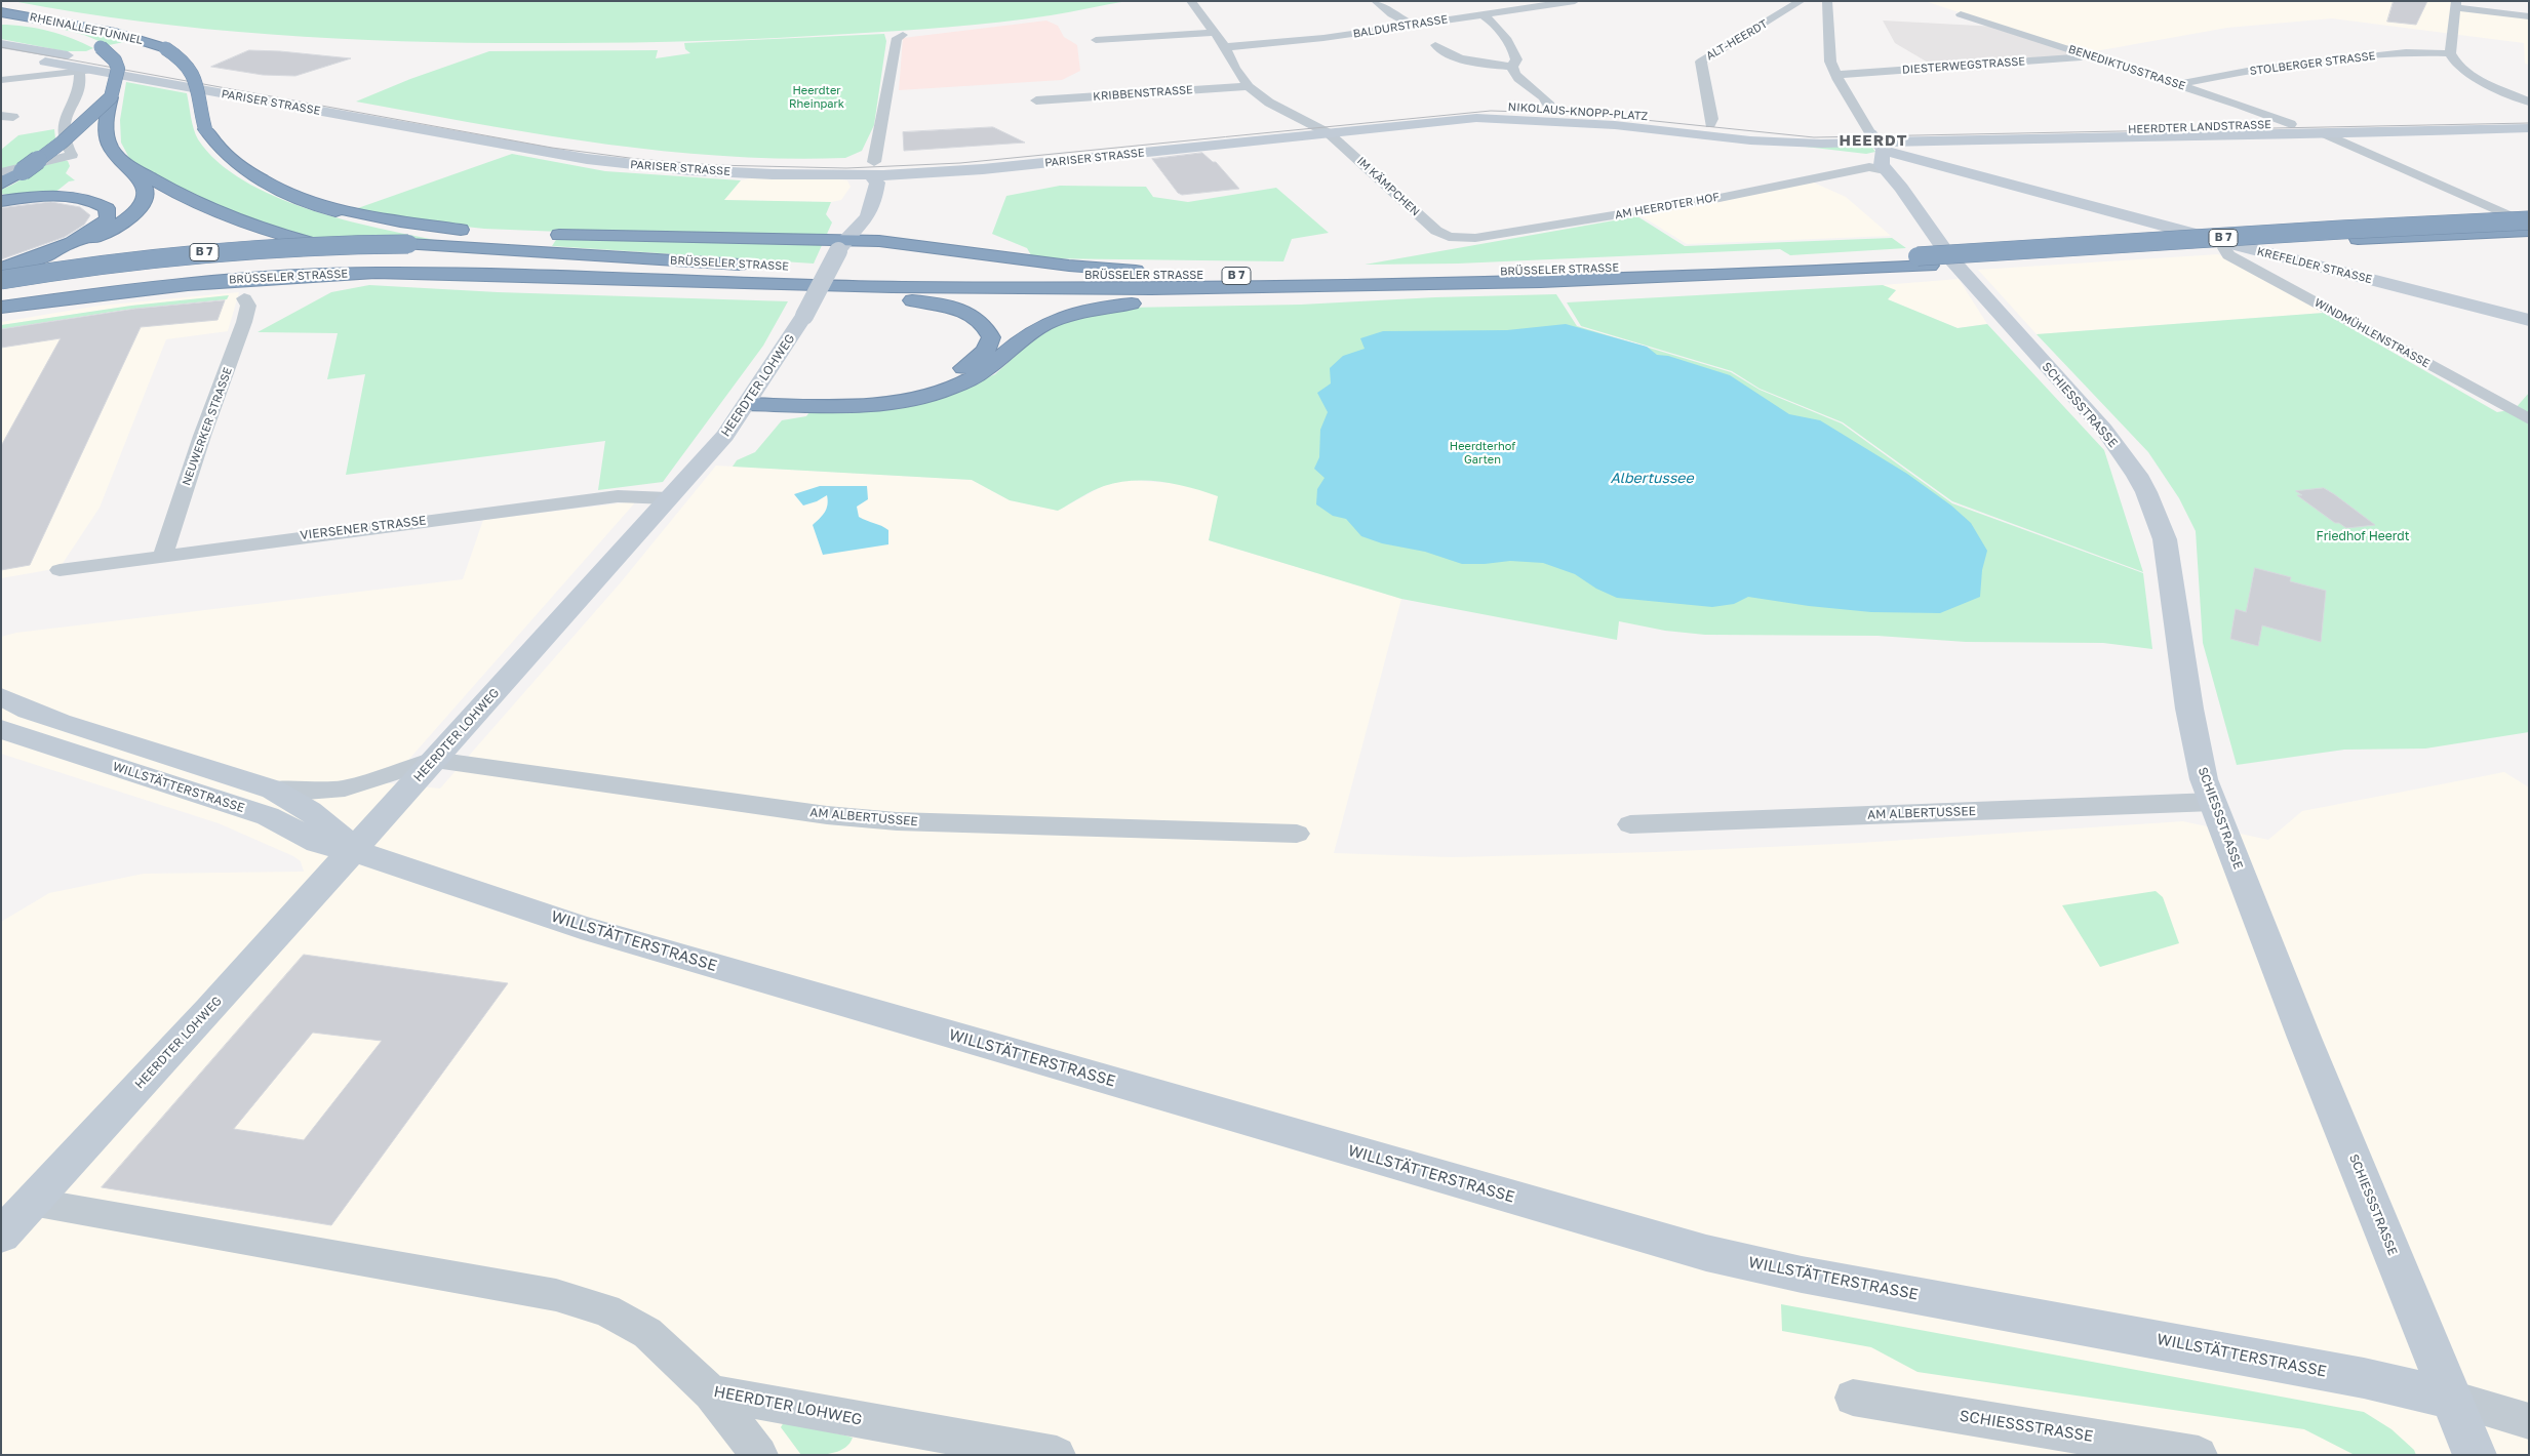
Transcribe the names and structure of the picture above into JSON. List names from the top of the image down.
{
  "streets": {
    "highway": ["RHEINALLEETUNNEL", "B 7", "BRÜSSELER STRASSE"],
    "main road": [
      "PARISER STRASSE",
      "NIKOLAUS-KNOPP-PLATZ",
      "HEERDTER LANDSTRASSE",
      "KREFELDER STRASSE",
      "HEERDTER LOHWEG",
      "SCHIESSSTRASSE",
      "WILLSTÄTTERSTRASSE"
    ],
    "street": [
      "BALDURSTRASSE",
      "ALT-HEERDT",
      "STOLBERGER STRASSE",
      "DIESTERWEGSTRASSE",
      "BENEDIKTUSSTRASSE",
      "KRIBBENSTRASSE",
      "IM KÄMPCHEN",
      "AM HEERDTER HOF",
      "WINDMÜHLENSTRASSE",
      "NEUWERKER STRASSE",
      "VIERSENER STRASSE",
      "AM ALBERTUSSEE"
    ]
  },
  "crossings": [
    ["RHEINALLEETUNNEL", "BRÜSSELER STRASSE"],
    ["ALT-HEERDT", "NIKOLAUS-KNOPP-PLATZ"],
    ["STOLBERGER STRASSE", "BENEDIKTUSSTRASSE"],
    ["DIESTERWEGSTRASSE", "BENEDIKTUSSTRASSE"],
    ["BENEDIKTUSSTRASSE", "HEERDTER LANDSTRASSE"],
    ["PARISER STRASSE", "NIKOLAUS-KNOPP-PLATZ"],
    ["PARISER STRASSE", "IM KÄMPCHEN"],
    ["PARISER STRASSE", "HEERDTER LOHWEG"],
    ["NIKOLAUS-KNOPP-PLATZ", "HEERDTER LANDSTRASSE"],
    ["NIKOLAUS-KNOPP-PLATZ", "IM KÄMPCHEN"],
    ["NIKOLAUS-KNOPP-PLATZ", "AM HEERDTER HOF"],
    ["NIKOLAUS-KNOPP-PLATZ", "KREFELDER STRASSE"],
    ["NIKOLAUS-KNOPP-PLATZ", "SCHIESSSTRASSE"],
    ["HEERDTER LANDSTRASSE", "AM HEERDTER HOF"],
    ["HEERDTER LANDSTRASSE", "KREFELDER STRASSE"],
    ["HEERDTER LANDSTRASSE", "SCHIESSSTRASSE"],
    ["IM KÄMPCHEN", "AM HEERDTER HOF"],
    ["AM HEERDTER HOF", "KREFELDER STRASSE"],
    ["AM HEERDTER HOF", "SCHIESSSTRASSE"],
    ["B 7", "BRÜSSELER STRASSE"],
    ["KREFELDER STRASSE", "WINDMÜHLENSTRASSE"],
    ["KREFELDER STRASSE", "SCHIESSSTRASSE"],
    ["HEERDTER LOHWEG", "VIERSENER STRASSE"],
    ["HEERDTER LOHWEG", "WILLSTÄTTERSTRASSE"],
    ["HEERDTER LOHWEG", "AM ALBERTUSSEE"],
    ["SCHIESSSTRASSE", "WILLSTÄTTERSTRASSE"],
    ["SCHIESSSTRASSE", "AM ALBERTUSSEE"],
    ["NEUWERKER STRASSE", "VIERSENER STRASSE"],
    ["WILLSTÄTTERSTRASSE", "AM ALBERTUSSEE"]
  ],
  "districts": ["HEERDT"],
  "water": ["Albertussee"],
  "parks": ["Heerdter Rheinpark", "Heerdterhof Garten", "Friedhof Heerdt"]
}
